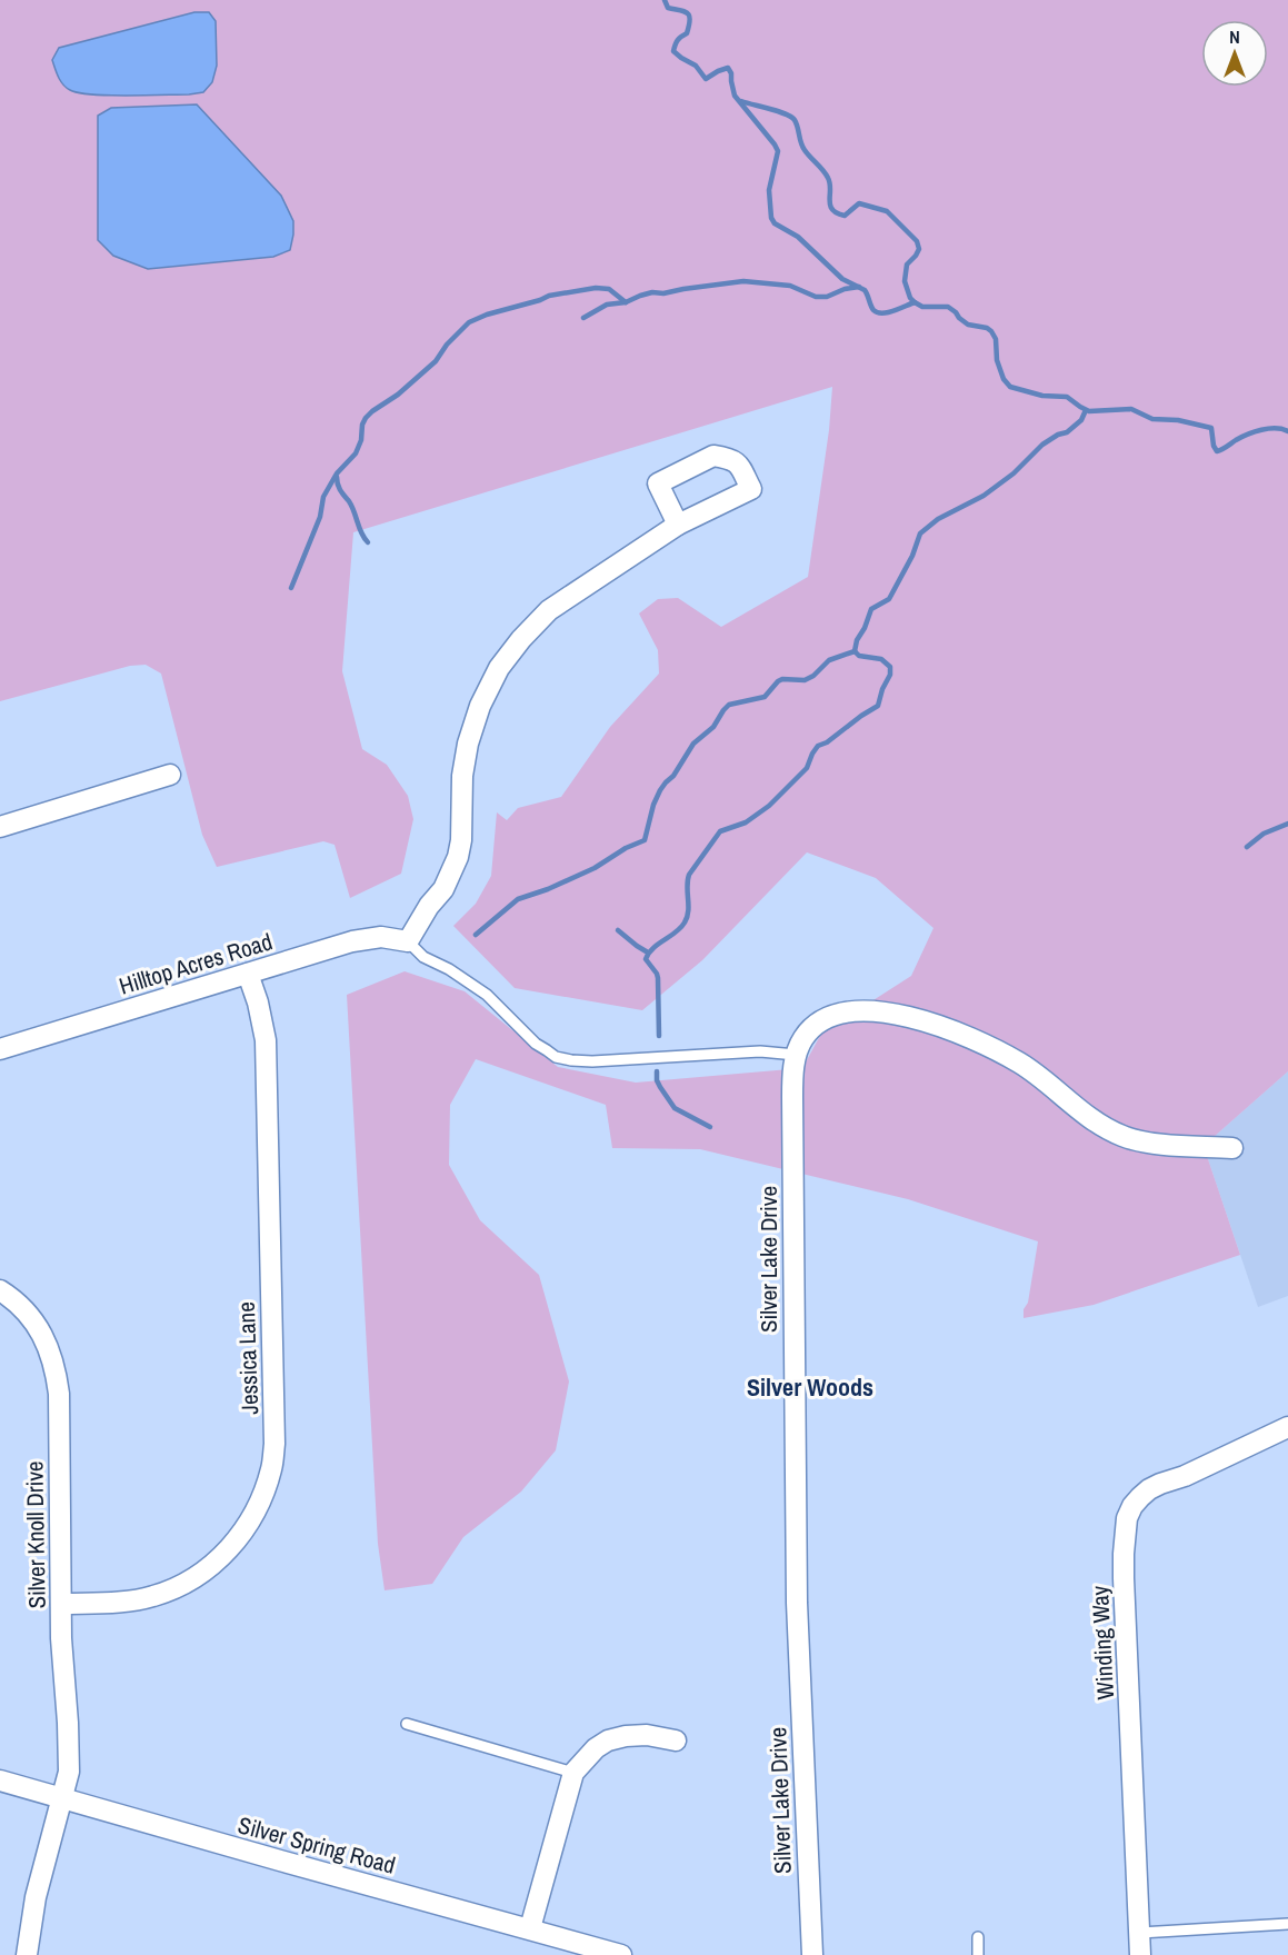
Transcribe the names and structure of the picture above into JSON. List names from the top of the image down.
{
  "streets": {
    "street": [
      "Hilltop Acres Road",
      "Silver Lake Drive",
      "Jessica Lane",
      "Silver Knoll Drive",
      "Winding Way",
      "Silver Spring Road"
    ]
  },
  "crossings": [
    ["Hilltop Acres Road", "Jessica Lane"],
    ["Jessica Lane", "Silver Knoll Drive"],
    ["Silver Knoll Drive", "Silver Spring Road"]
  ],
  "districts": ["Silver Woods"],
  "north": "top"
}
